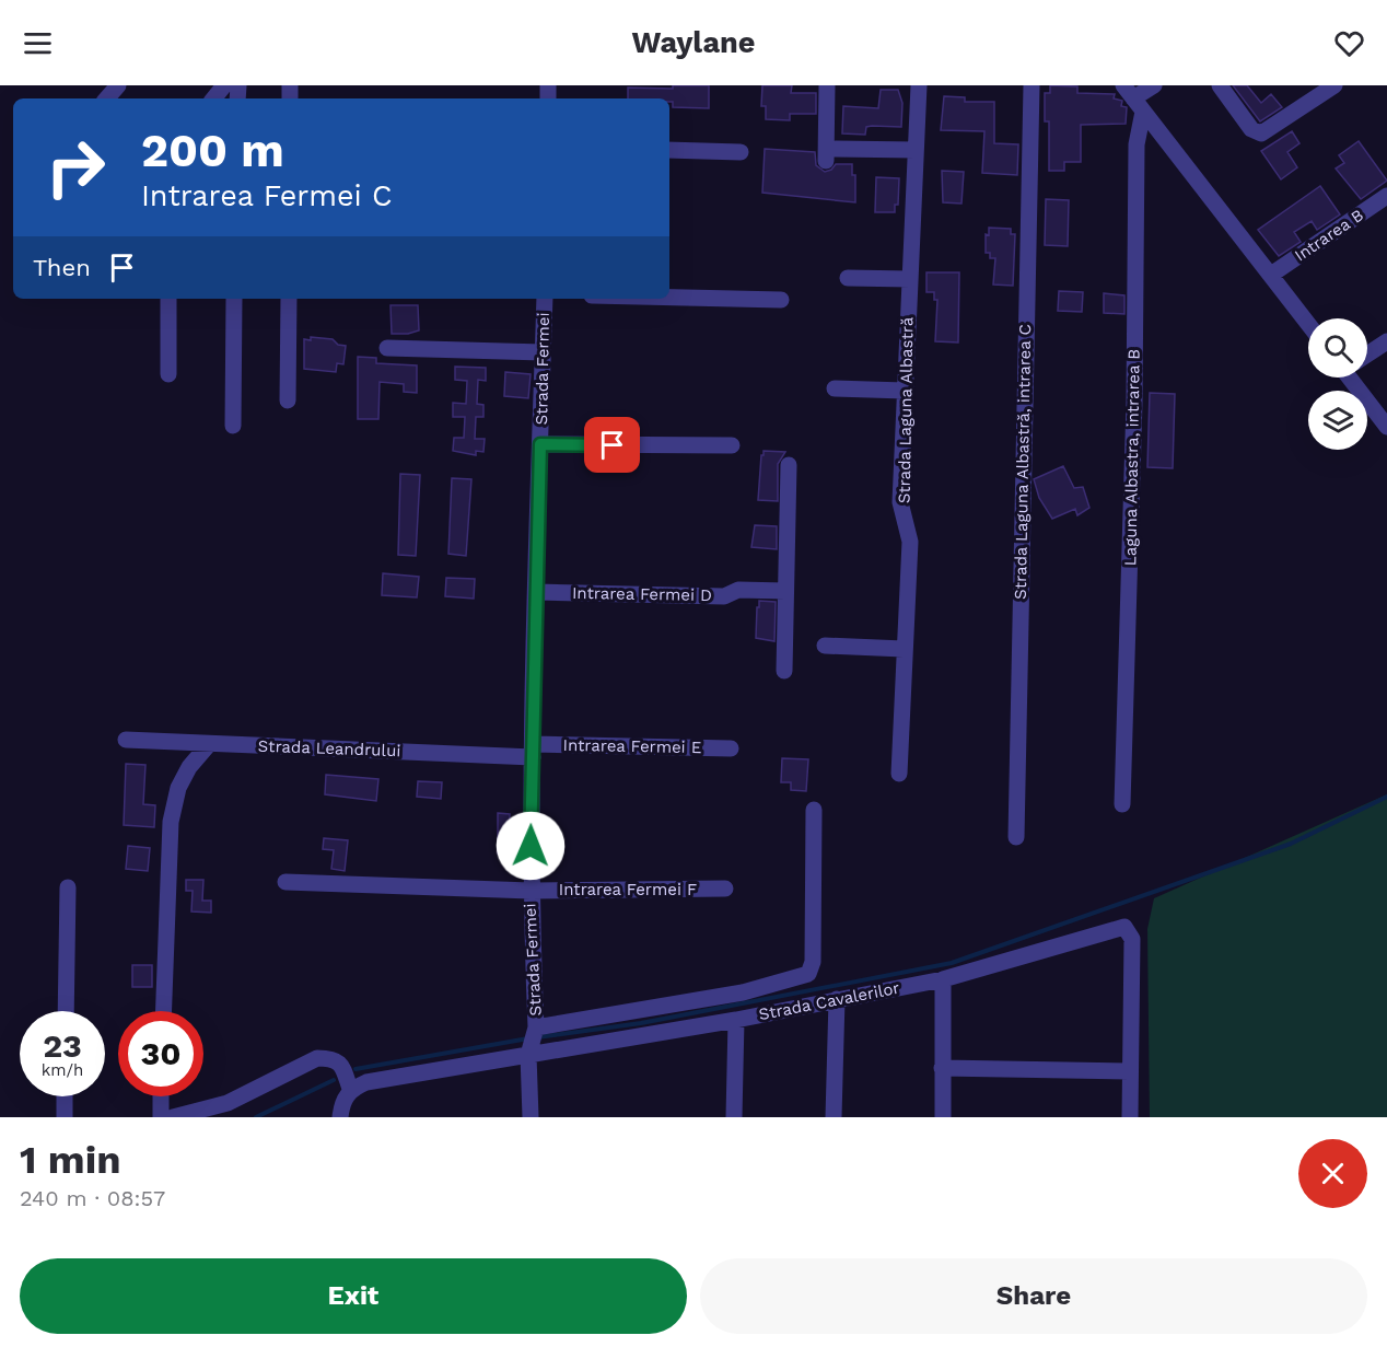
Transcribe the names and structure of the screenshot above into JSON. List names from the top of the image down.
{
  "streets": {
    "street": [
      "Intrarea B",
      "Strada Fermei",
      "Strada Laguna Albastră",
      "Laguna Albastra, intrarea B",
      "Strada Laguna Albastră, intrarea C",
      "Intrarea Fermei D",
      "Intrarea Fermei E",
      "Strada Leandrului",
      "Intrarea Fermei F",
      "Strada Cavalerilor"
    ]
  },
  "crossings": [
    ["Strada Fermei", "Intrarea Fermei D"],
    ["Strada Fermei", "Intrarea Fermei E"],
    ["Strada Fermei", "Strada Leandrului"],
    ["Strada Fermei", "Intrarea Fermei F"],
    ["Strada Fermei", "Strada Cavalerilor"],
    ["Intrarea Fermei E", "Strada Leandrului"]
  ],
  "page": {
    "header": "Waylane",
    "turn": ["200 m", "Intrarea Fermei C"],
    "then": "Then",
    "speed": "23 km/h",
    "limit": "30",
    "heading": ["1 min", "240 m · 08:57"],
    "buttons": ["Exit", "Share"]
  }
}
